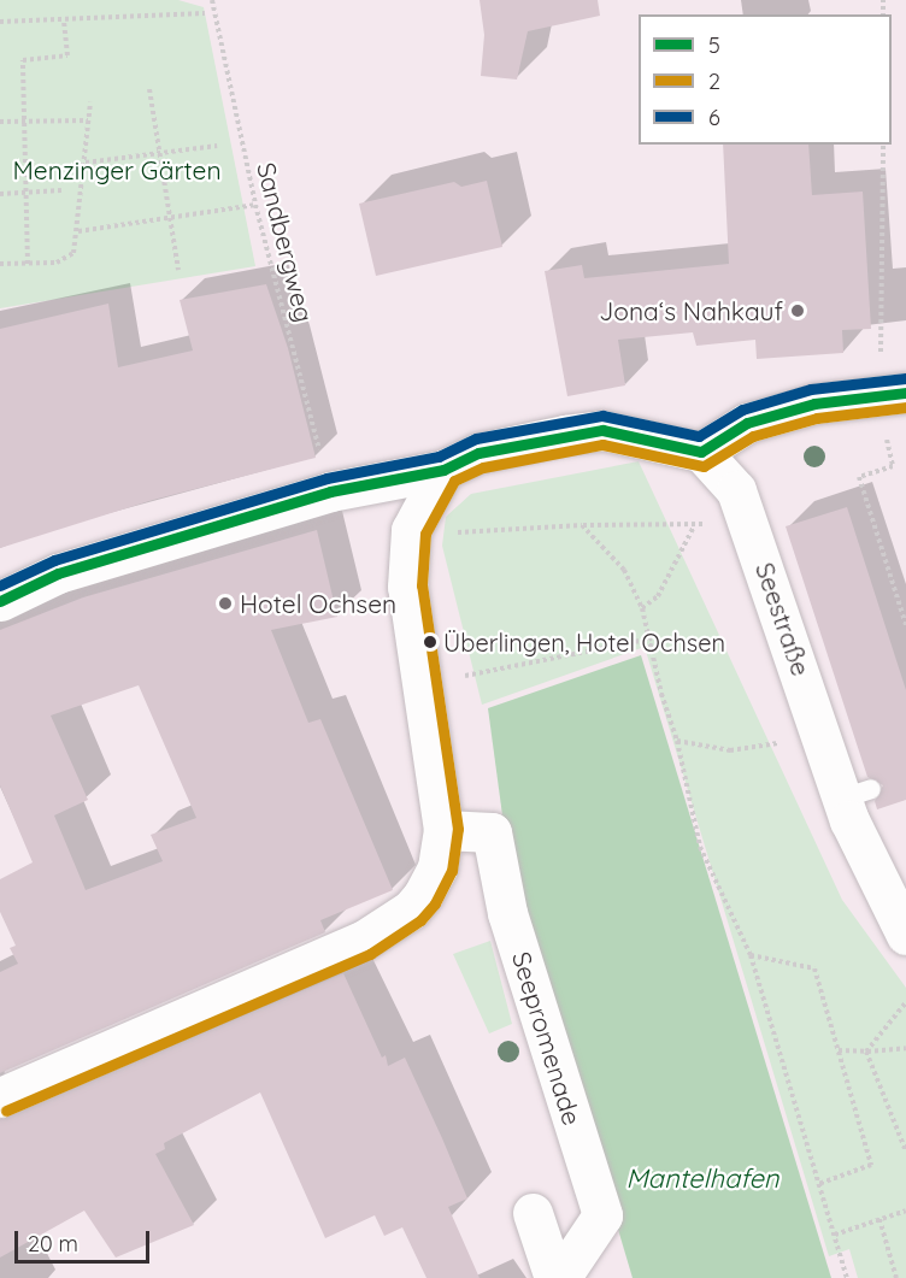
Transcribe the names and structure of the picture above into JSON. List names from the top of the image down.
{
  "streets": {
    "street": ["Seestraße", "Seepromenade"],
    "path": ["Sandbergweg"]
  },
  "water": ["Mantelhafen"],
  "parks": ["Menzinger Gärten"],
  "places": ["Jona‘s Nahkauf", "Hotel Ochsen", "Überlingen, Hotel Ochsen"],
  "lines": ["transit line 6", "transit line 5", "transit line 2"],
  "legend": ["5", "2", "6"],
  "scale_bar": "20 m"
}
